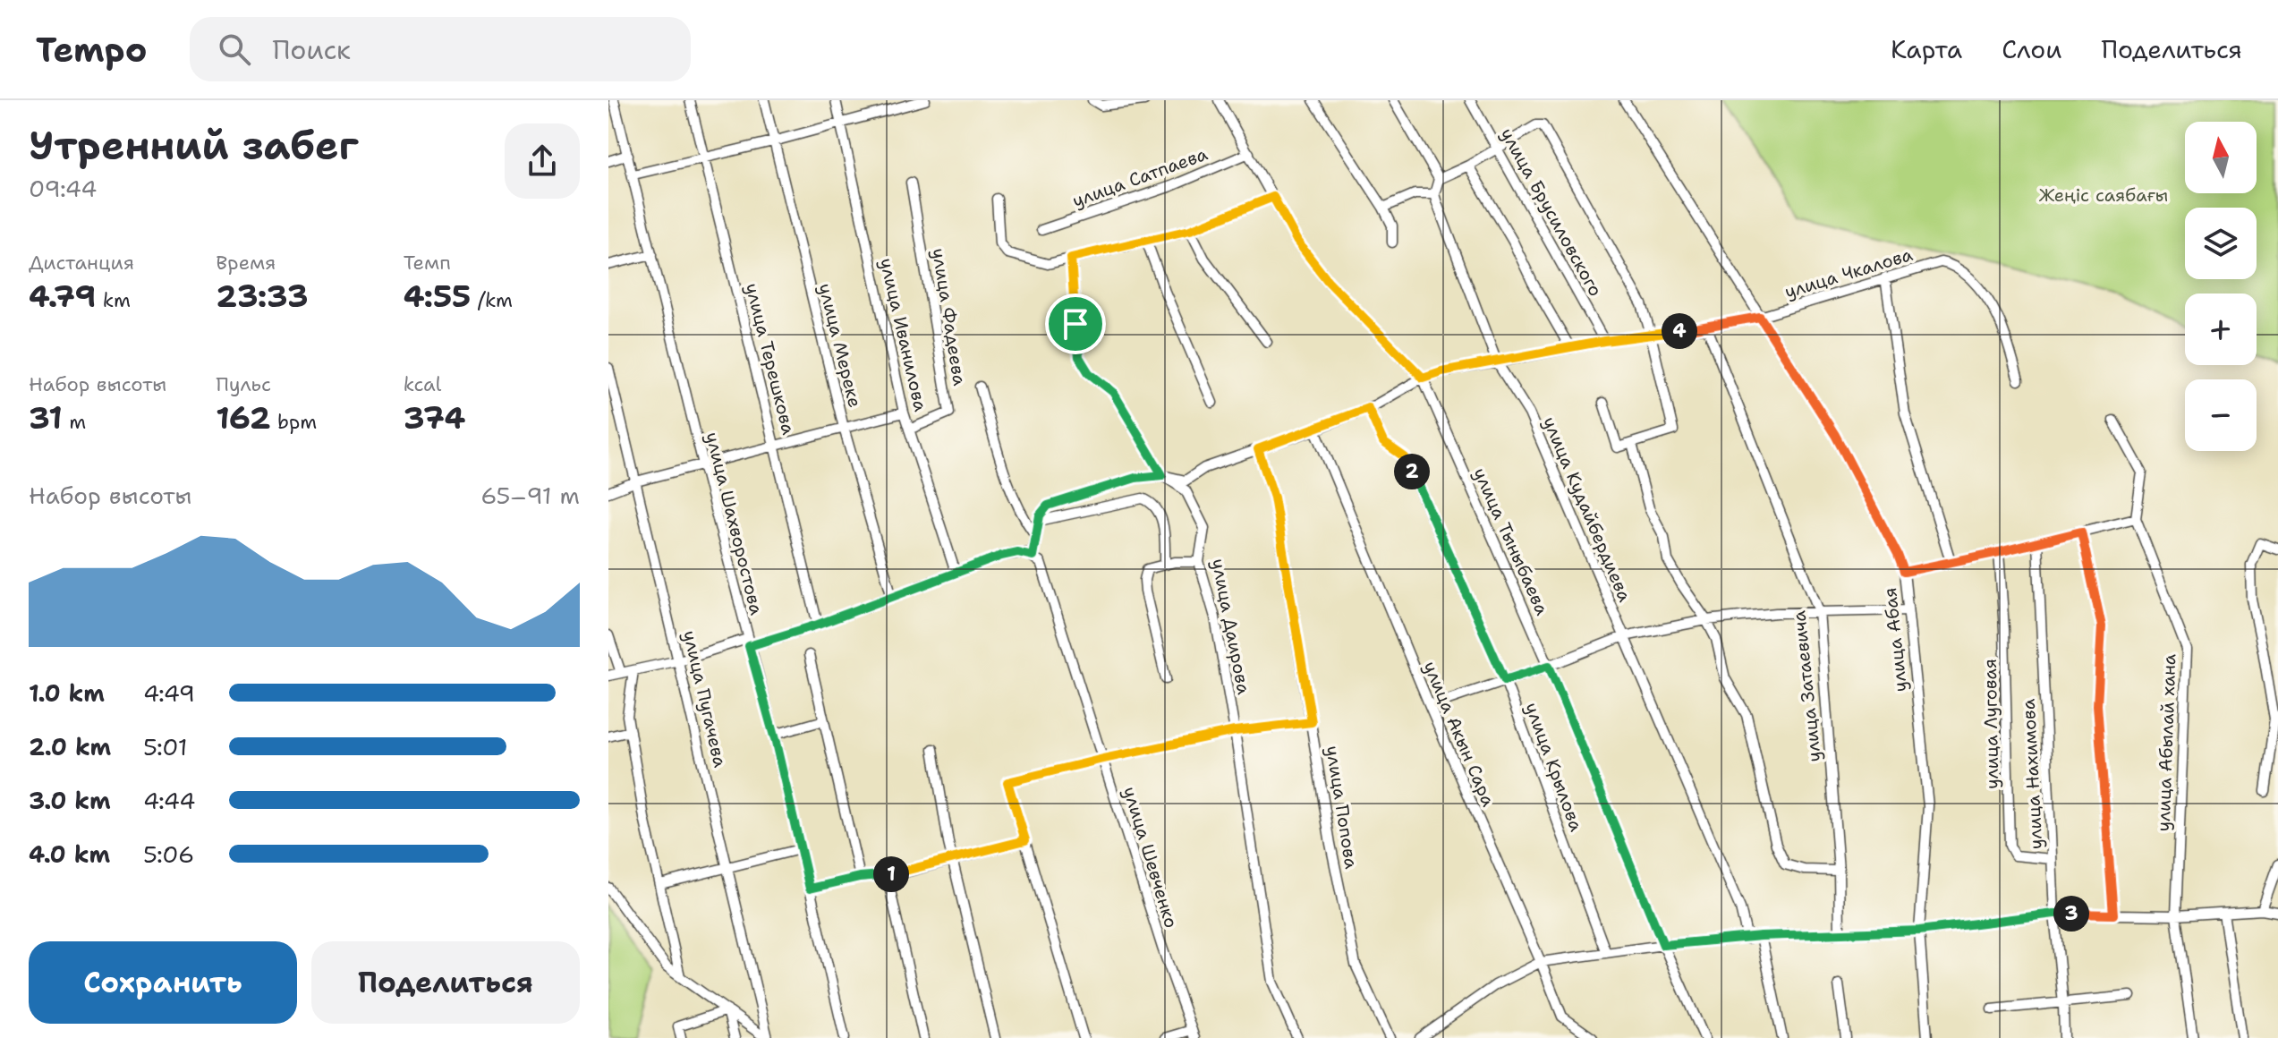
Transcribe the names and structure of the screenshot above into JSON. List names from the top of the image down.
{
  "streets": {
    "street": [
      "улица Сатпаева",
      "улица Брусиловского",
      "улица Чкалова",
      "улица Фадеева",
      "улица Иванилова",
      "улица Мереке",
      "улица Терешкова",
      "улица Кудайбердиева",
      "улица Шахворостова",
      "улица Тыныбаева",
      "улица Даирова",
      "улица Абая",
      "улица Затаевича",
      "улица Пугачева",
      "улица Луговая",
      "улица Акын Сара",
      "улица Абылай хана",
      "улица Крылова",
      "улица Нахимова",
      "улица Попова",
      "улица Шевченко"
    ]
  },
  "crossings": [
    ["улица Сатпаева", "улица Тыныбаева"],
    ["улица Брусиловского", "улица Чкалова"],
    ["улица Чкалова", "улица Кудайбердиева"],
    ["улица Чкалова", "улица Тыныбаева"],
    ["улица Чкалова", "улица Даирова"],
    ["улица Чкалова", "улица Абая"],
    ["улица Чкалова", "улица Затаевича"],
    ["улица Чкалова", "улица Акын Сара"],
    ["улица Чкалова", "улица Крылова"],
    ["улица Чкалова", "улица Попова"],
    ["улица Фадеева", "улица Иванилова"],
    ["улица Луговая", "улица Нахимова"]
  ],
  "parks": ["Жеңіс саябағы"],
  "north": "top",
  "page": {
    "header": "Tempo",
    "search": "Поиск",
    "nav": ["Карта", "Слои", "Поделиться"],
    "heading": ["Утренний забег", "09:44"],
    "map_buttons": ["+", "−"],
    "stats": [
      ["Дистанция", "4.79 km"],
      ["Время", "23:33"],
      ["Темп", "4:55 /km"],
      ["Набор высоты", "31 m"],
      ["Пульс", "162 bpm"],
      ["kcal", "374"]
    ],
    "pins": [
      "4",
      "2",
      "1",
      "3"
    ],
    "chart": ["Набор высоты", "65–91 m"],
    "list": [
      {
        "name": "1.0 km",
        "note": "4:49"
      },
      {
        "name": "2.0 km",
        "note": "5:01"
      },
      {
        "name": "3.0 km",
        "note": "4:44"
      },
      {
        "name": "4.0 km",
        "note": "5:06"
      }
    ],
    "buttons": ["Сохранить", "Поделиться"]
  }
}
